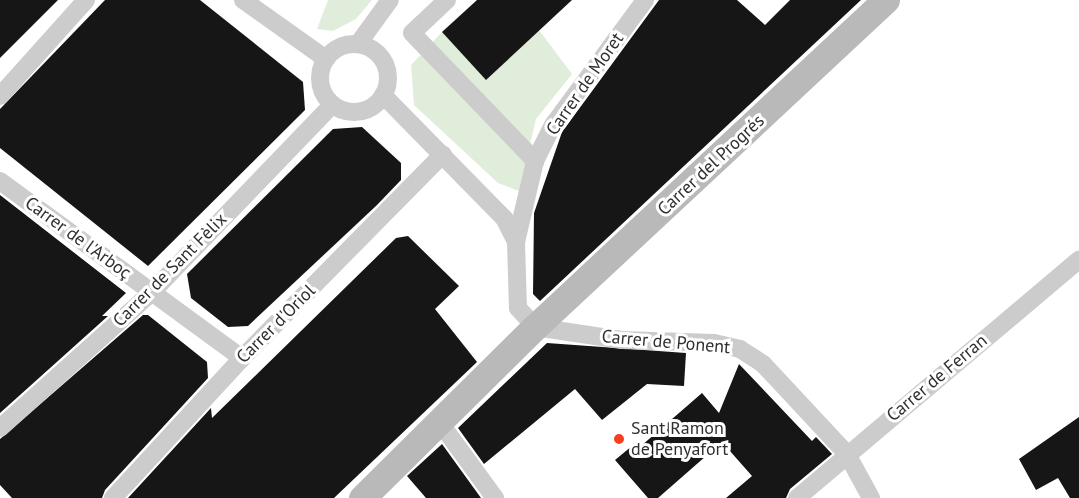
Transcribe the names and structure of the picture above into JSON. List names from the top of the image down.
{
  "streets": {
    "street": [
      "Carrer de Moret",
      "Carrer del Progrés",
      "Carrer de l'Arboç",
      "Carrer de Sant Fèlix",
      "Carrer d'Oriol",
      "Carrer de Ponent",
      "Carrer de Ferran"
    ]
  },
  "crossings": [
    ["Carrer del Progrés", "Carrer de Ponent"],
    ["Carrer de l'Arboç", "Carrer de Sant Fèlix"],
    ["Carrer de l'Arboç", "Carrer d'Oriol"],
    ["Carrer de Ponent", "Carrer de Ferran"]
  ],
  "places": ["Sant Ramon de Penyafort"]
}
